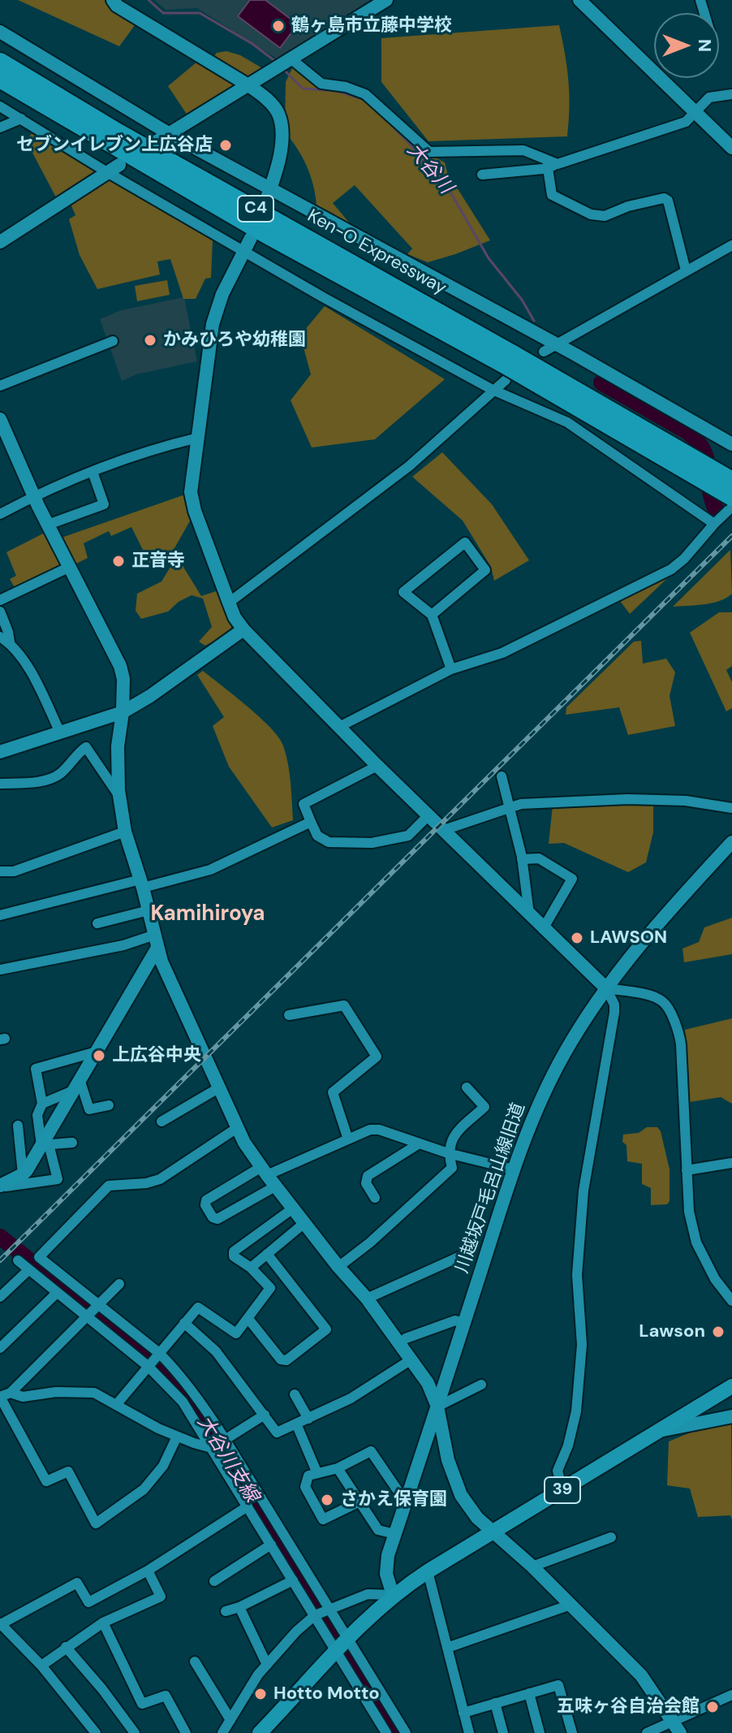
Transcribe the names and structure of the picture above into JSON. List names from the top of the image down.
{
  "streets": {
    "highway": ["C4", "Ken-O Expressway"],
    "main road": ["39"],
    "street": ["川越坂戸毛呂山線旧道"]
  },
  "crossings": [
    ["川越坂戸毛呂山線旧道", "39"]
  ],
  "districts": ["Kamihiroya"],
  "water": ["大谷川", "大谷川支線"],
  "places": [
    "鶴ヶ島市立藤中学校",
    "セブンイレブン上広谷店",
    "かみひろや幼稚園",
    "正音寺",
    "LAWSON",
    "上広谷中央",
    "Lawson",
    "さかえ保育園",
    "Hotto Motto",
    "五味ヶ谷自治会館"
  ],
  "north": "right"
}
